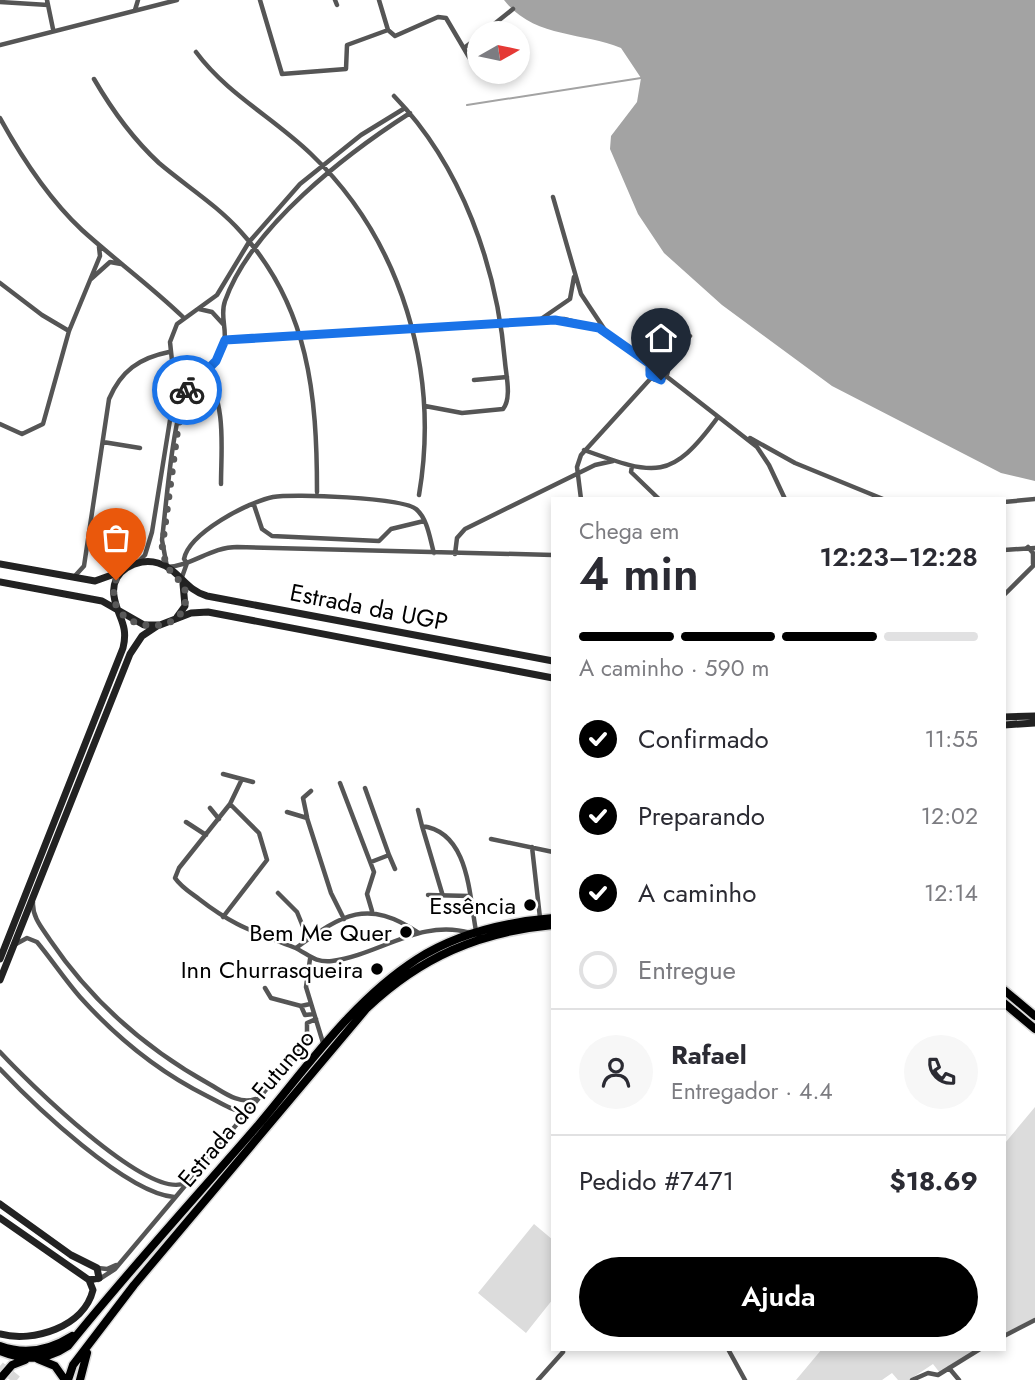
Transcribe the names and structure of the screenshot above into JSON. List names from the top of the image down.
{
  "streets": {
    "main road": ["Estrada da UGP", "Estrada do Futungo"]
  },
  "places": ["Essência", "Bem Me Quer", "Inn Churrasqueira"],
  "north": "right",
  "page": {
    "heading": ["4 min", "Chega em", "12:23–12:28"],
    "panel": [
      "Rafael",
      "Entregador · 4.4",
      "Pedido #7471",
      "$18.69"
    ],
    "bar": "A caminho · 590 m",
    "list": [
      ["Confirmado", "11:55"],
      ["Preparando", "12:02"],
      ["A caminho", "12:14"],
      "Entregue"
    ],
    "buttons": "Ajuda"
  }
}
